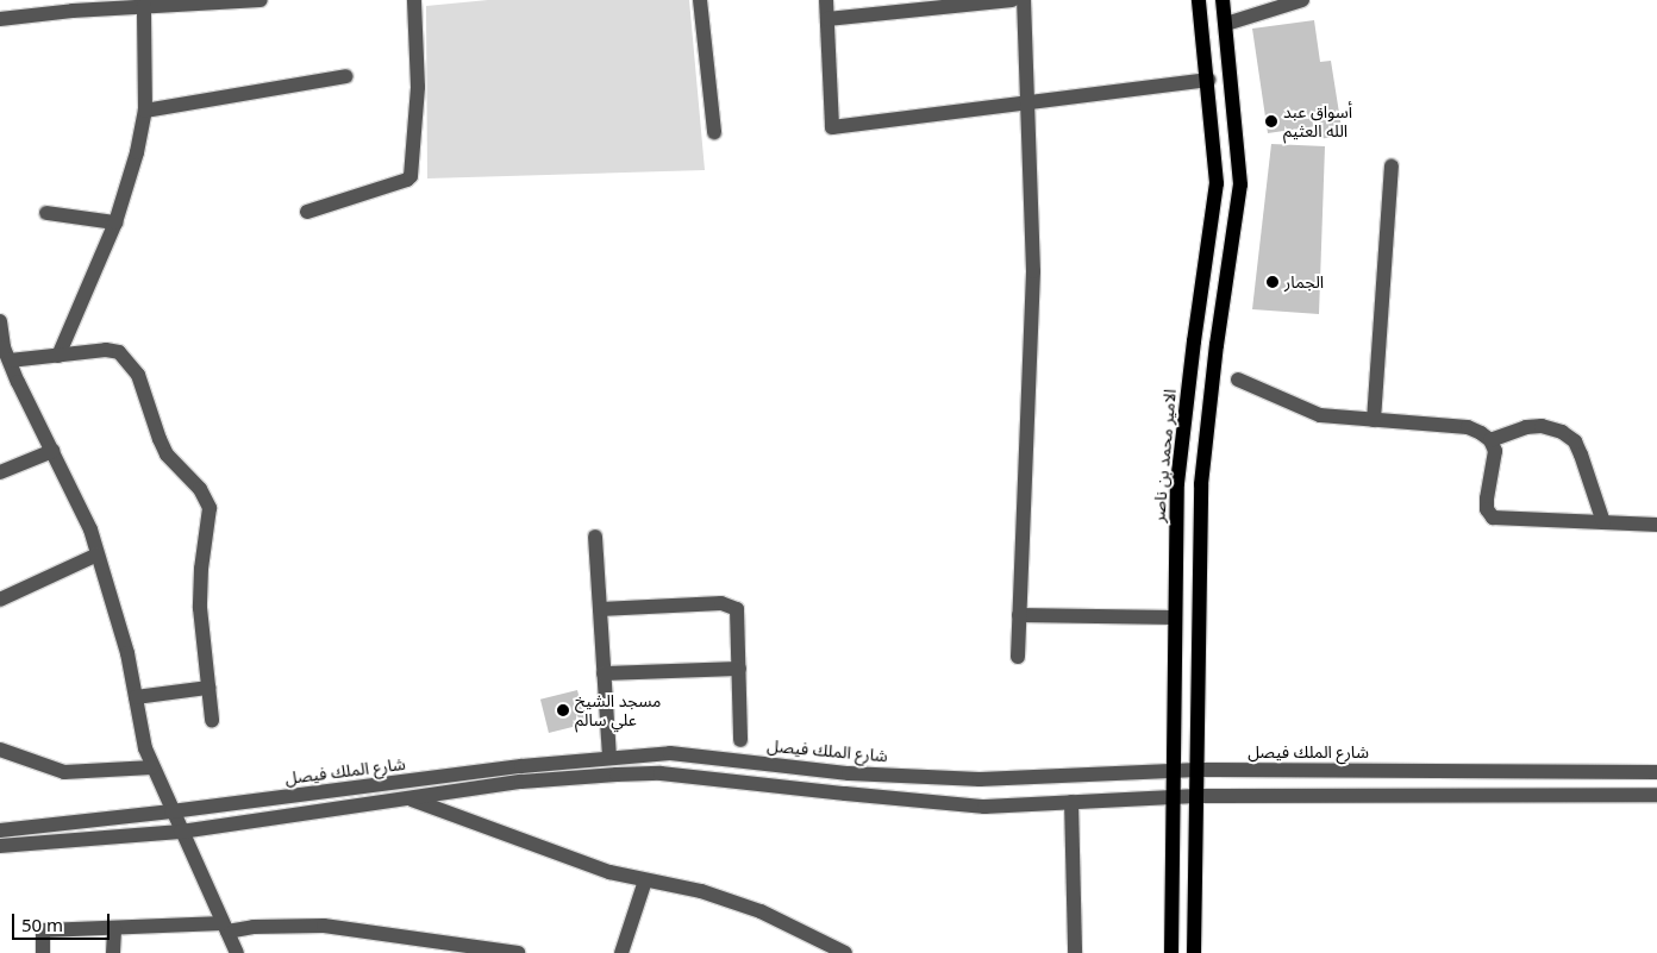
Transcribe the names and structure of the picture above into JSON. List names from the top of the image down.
{
  "streets": {
    "main road": ["الامير محمد بن ناصر"],
    "street": ["شارع الملك فيصل"]
  },
  "crossings": [
    ["الامير محمد بن ناصر", "شارع الملك فيصل"]
  ],
  "places": ["أسواق عبد الله العثيم", "الجمار", "مسجد الشيخ علي سالم"],
  "scale_bar": "50 m"
}
